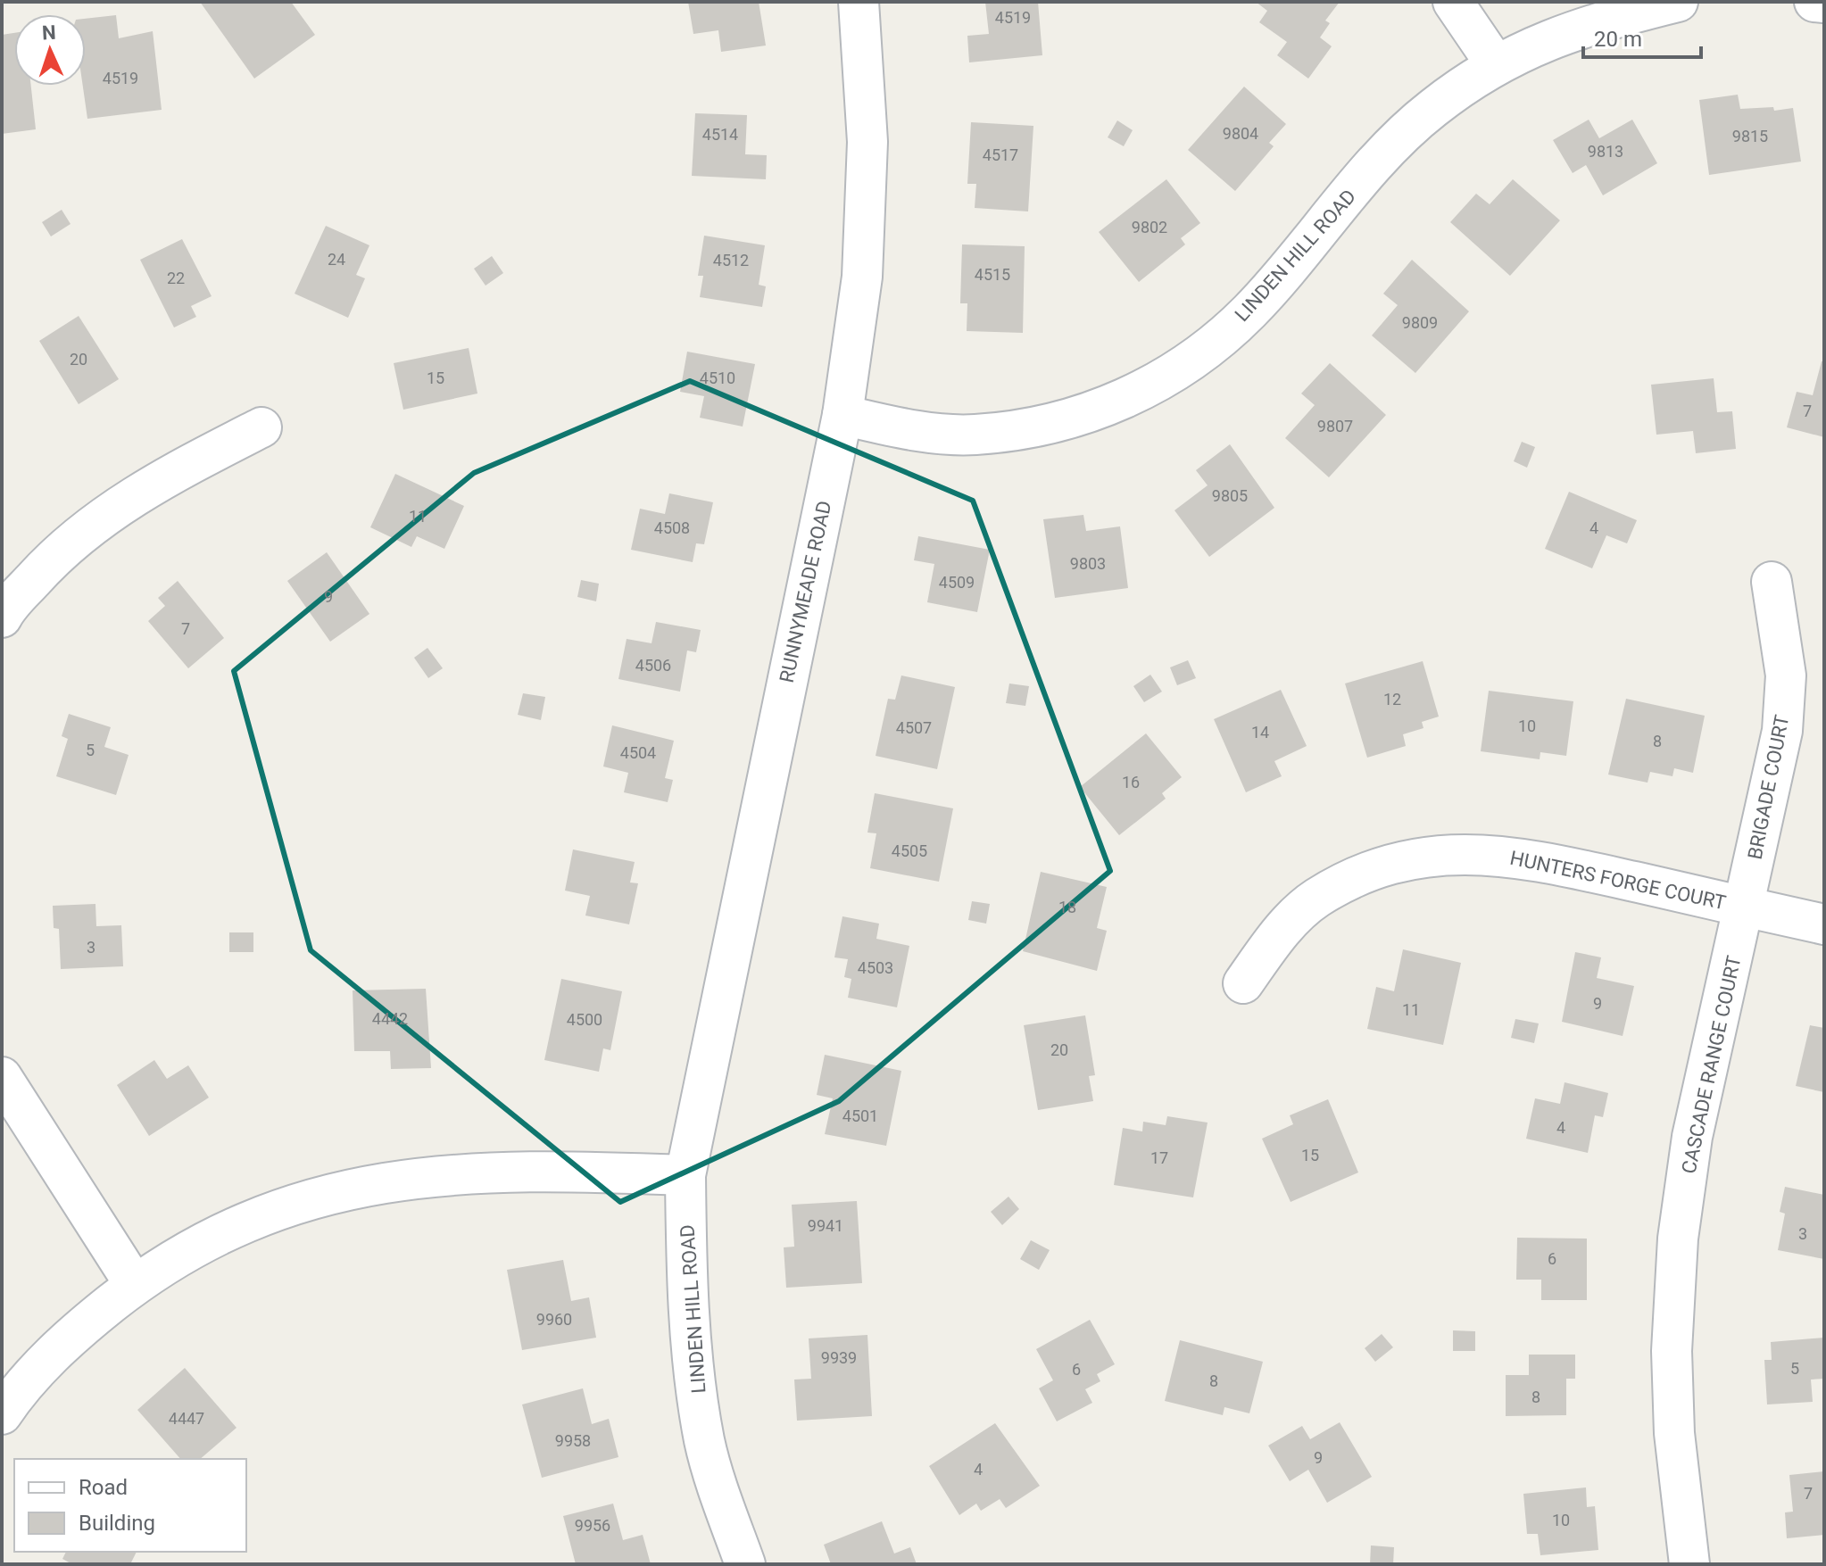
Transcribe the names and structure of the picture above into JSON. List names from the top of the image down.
{
  "streets": {
    "street": [
      "LINDEN HILL ROAD",
      "RUNNYMEADE ROAD",
      "BRIGADE COURT",
      "HUNTERS FORGE COURT",
      "CASCADE RANGE COURT"
    ]
  },
  "crossings": [
    ["LINDEN HILL ROAD", "RUNNYMEADE ROAD"],
    ["BRIGADE COURT", "HUNTERS FORGE COURT"],
    ["BRIGADE COURT", "CASCADE RANGE COURT"],
    ["HUNTERS FORGE COURT", "CASCADE RANGE COURT"]
  ],
  "house_numbers": [
    "4519",
    "4519",
    "9804",
    "4514",
    "9815",
    "9813",
    "4517",
    "9802",
    "24",
    "4512",
    "4515",
    "22",
    "9809",
    "20",
    "15",
    "4510",
    "7",
    "9807",
    "9805",
    "11",
    "4508",
    "4",
    "9803",
    "4509",
    "9",
    "7",
    "4506",
    "12",
    "10",
    "4507",
    "14",
    "8",
    "5",
    "4504",
    "16",
    "4505",
    "18",
    "3",
    "4503",
    "9",
    "11",
    "4442",
    "4500",
    "20",
    "4501",
    "4",
    "15",
    "17",
    "9941",
    "3",
    "6",
    "9960",
    "9939",
    "5",
    "6",
    "8",
    "8",
    "4447",
    "9958",
    "9",
    "4",
    "7",
    "10",
    "9956"
  ],
  "legend": ["Road", "Building"],
  "scale_bar": "20 m",
  "north": "top"
}
